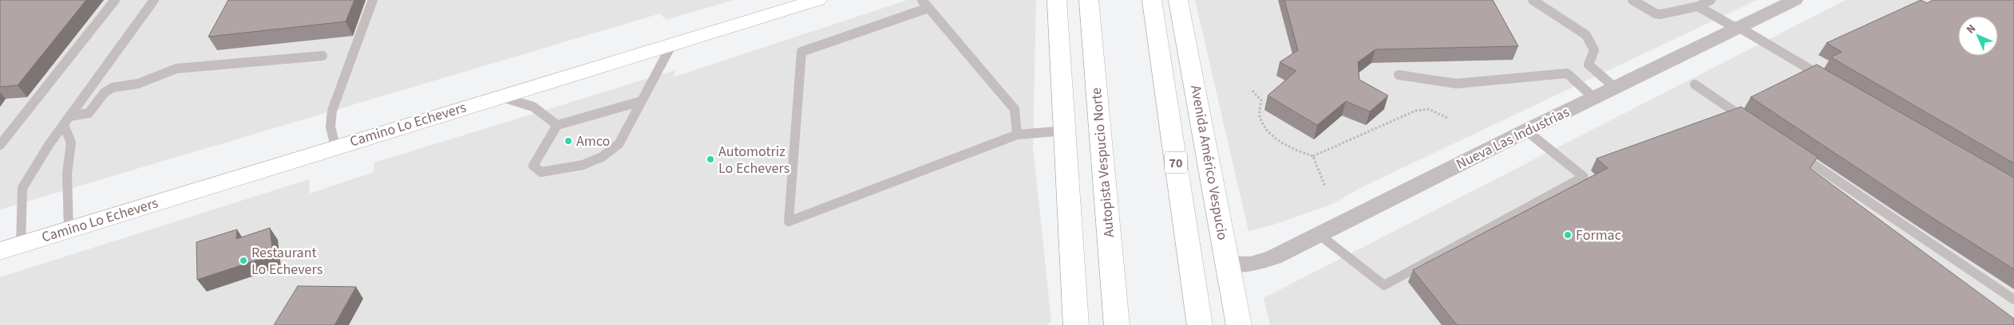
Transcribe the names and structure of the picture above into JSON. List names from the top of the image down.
{
  "streets": {
    "main road": [
      "Camino Lo Echevers",
      "Autopista Vespucio Norte",
      "70",
      "Avenida Américo Vespucio"
    ],
    "street": ["Nueva Las Industrias"]
  },
  "crossings": [
    ["Nueva Las Industrias", "Avenida Américo Vespucio"]
  ],
  "places": [
    "Amco",
    "Automotriz Lo Echevers",
    "Formac",
    "Restaurant Lo Echevers"
  ],
  "north": "top left"
}
